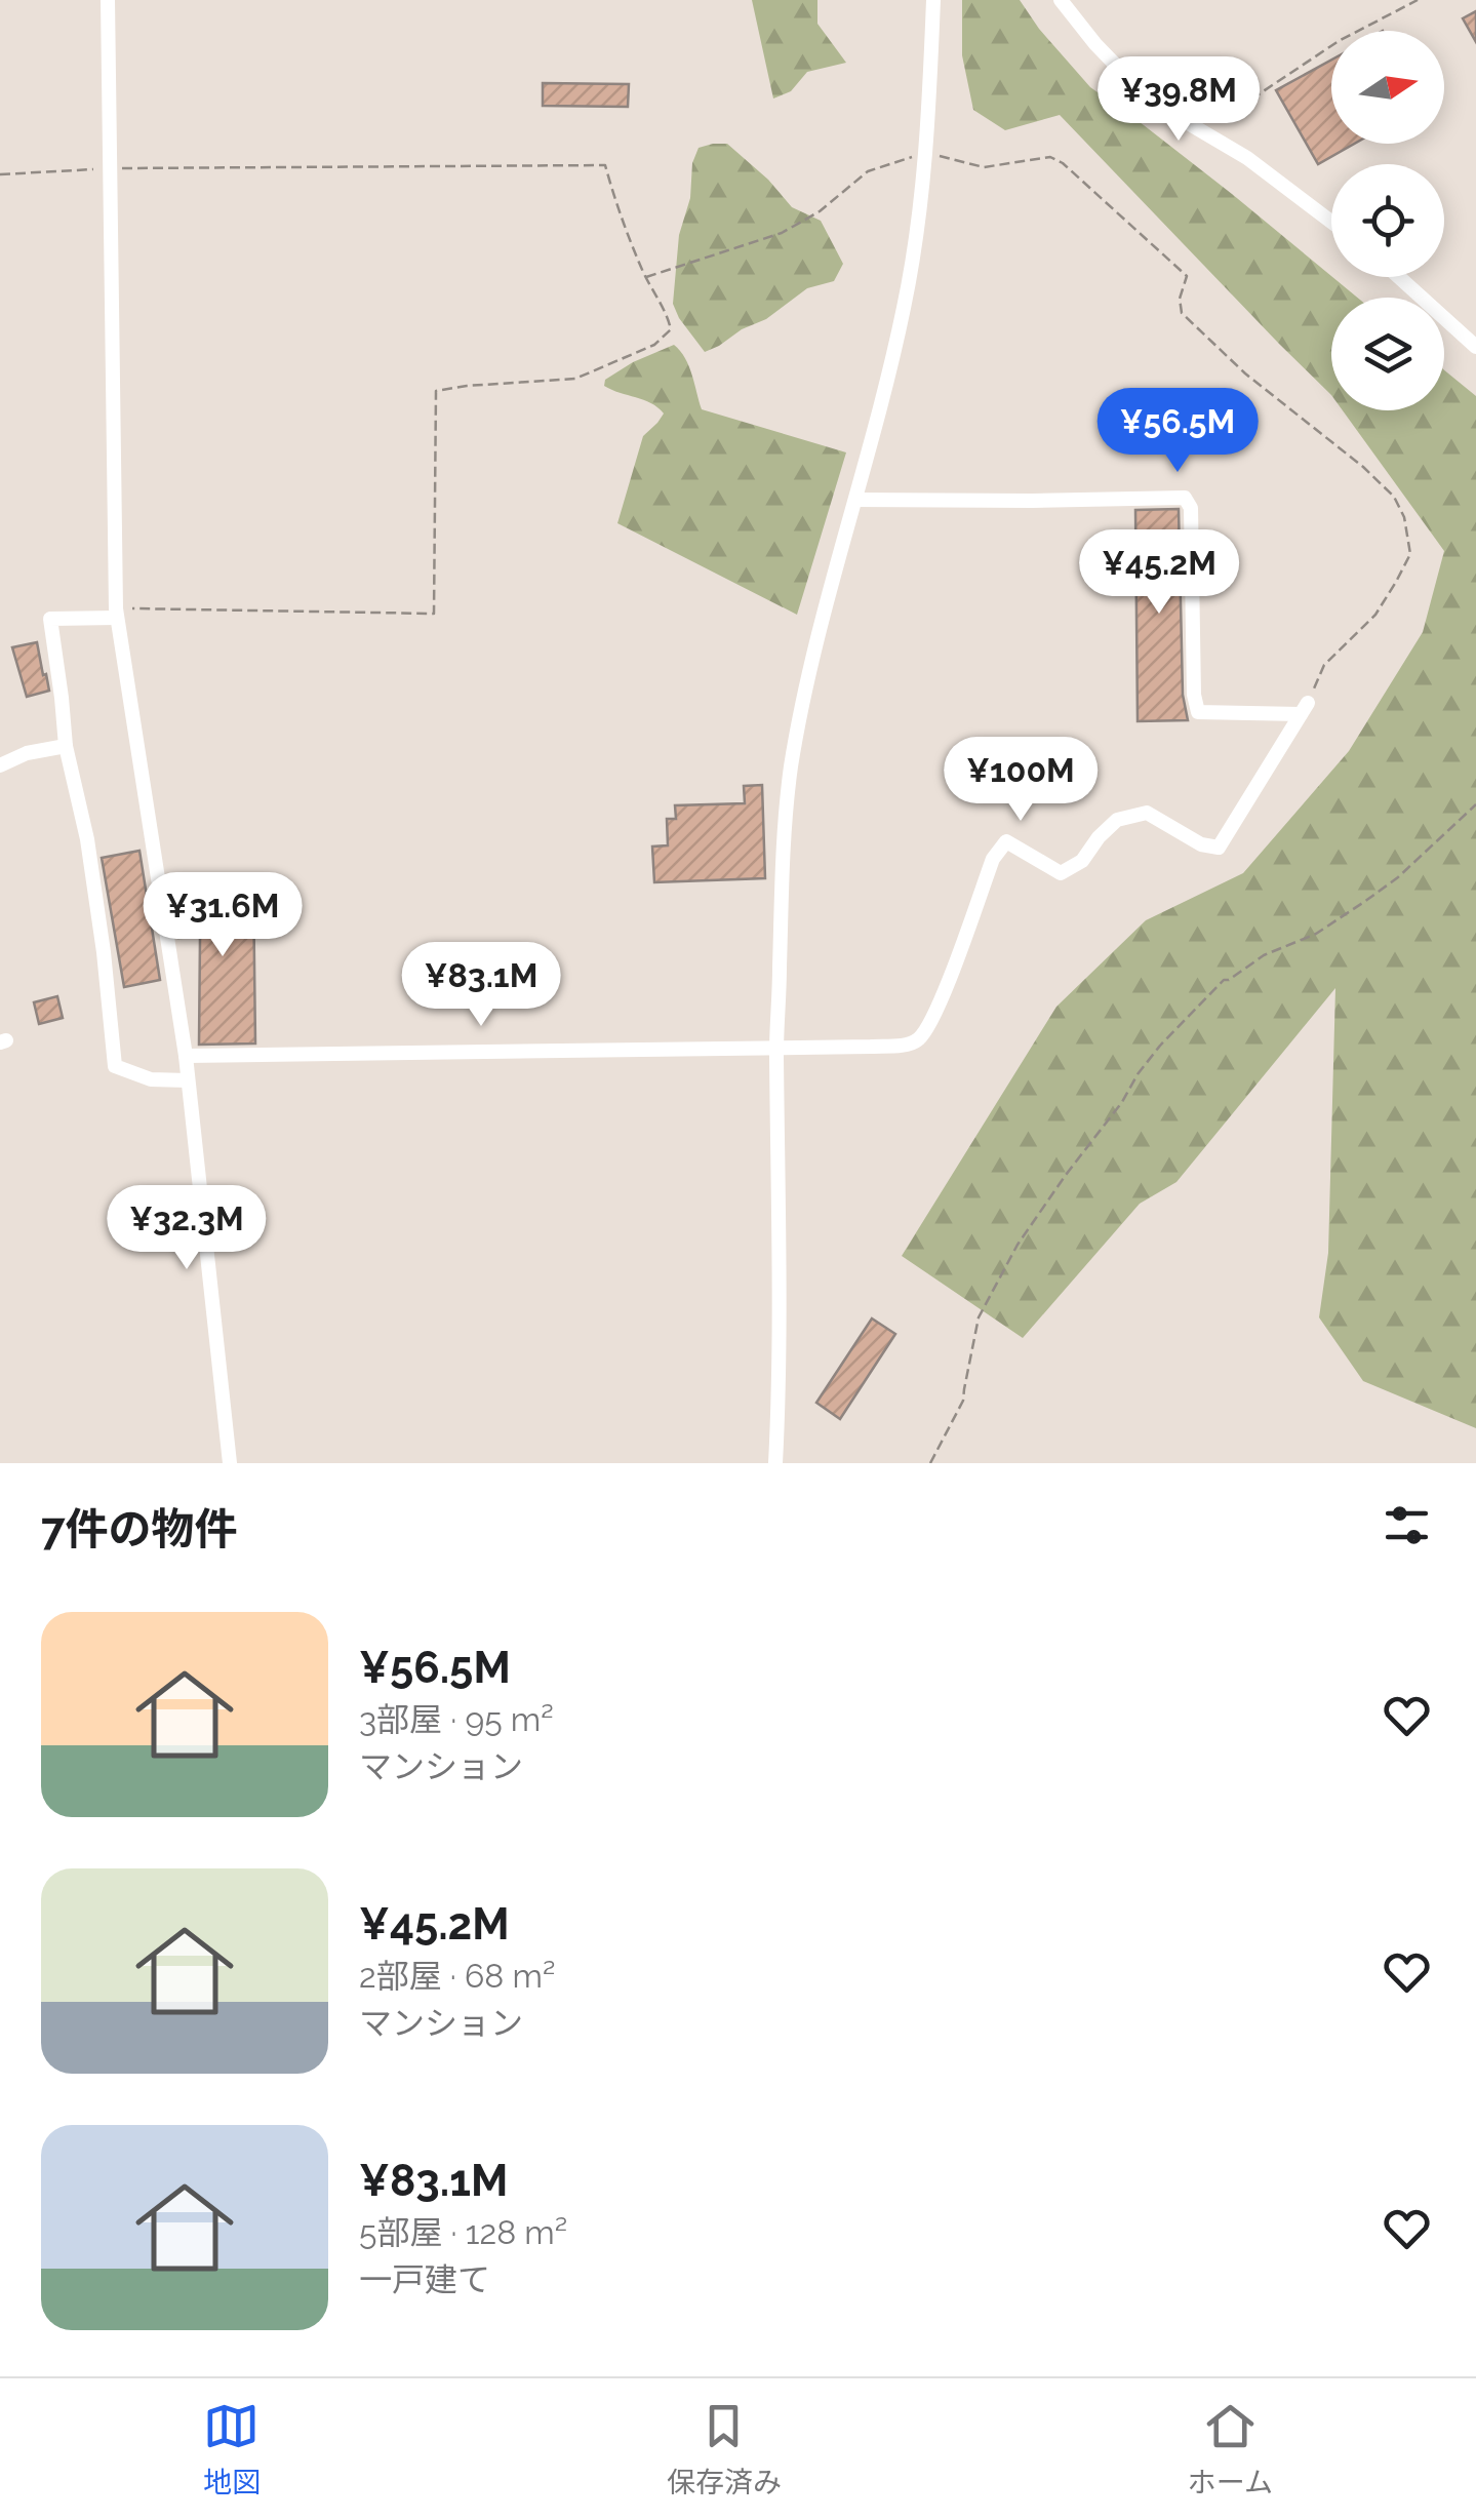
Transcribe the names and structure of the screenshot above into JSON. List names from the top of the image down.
{
  "north": "right",
  "page": {
    "price": [
      "¥39.8M",
      "¥56.5M",
      "¥45.2M",
      "¥100M",
      "¥31.6M",
      "¥83.1M",
      "¥32.3M"
    ],
    "heading": "7件の物件",
    "list": [
      {
        "name": "¥56.5M",
        "note": "3部屋 · 95 m² · マンション"
      },
      {
        "name": "¥45.2M",
        "note": "2部屋 · 68 m² · マンション"
      },
      {
        "name": "¥83.1M",
        "note": "5部屋 · 128 m² · 一戸建て"
      }
    ],
    "tabs": ["地図", "保存済み", "ホーム"]
  }
}
